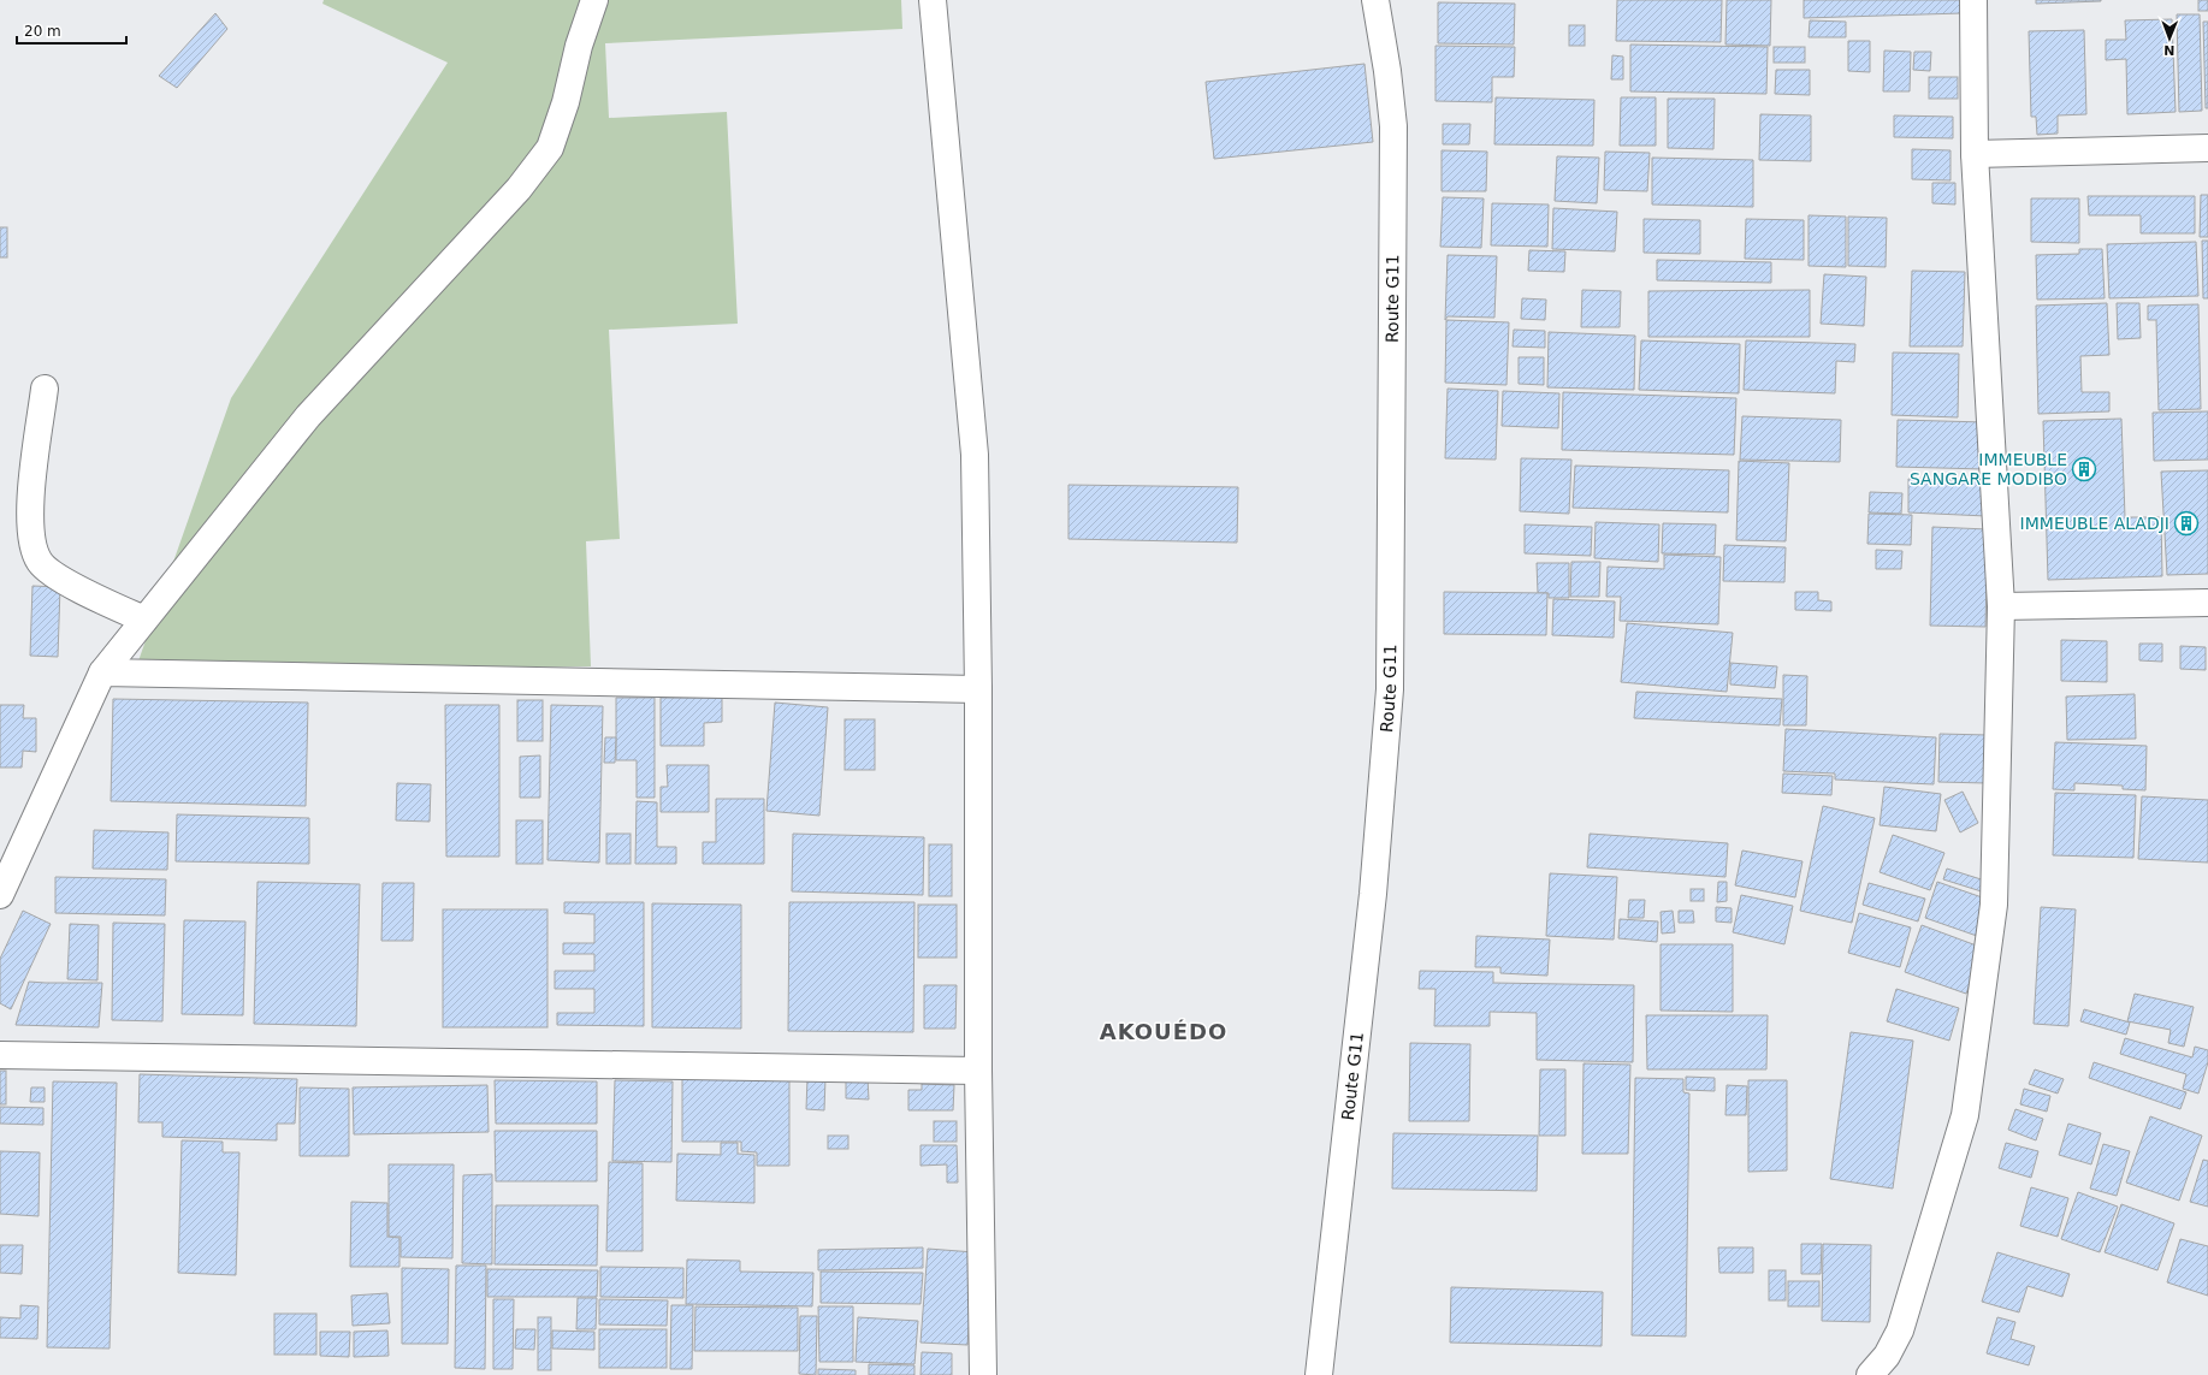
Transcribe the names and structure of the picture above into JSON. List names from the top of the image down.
{
  "streets": {
    "street": ["Route G11"]
  },
  "districts": ["AKOUÉDO"],
  "places": {
    "building": ["IMMEUBLE SANGARE MODIBO", "IMMEUBLE ALADJI"]
  },
  "scale_bar": "20 m",
  "north": "bottom"
}
